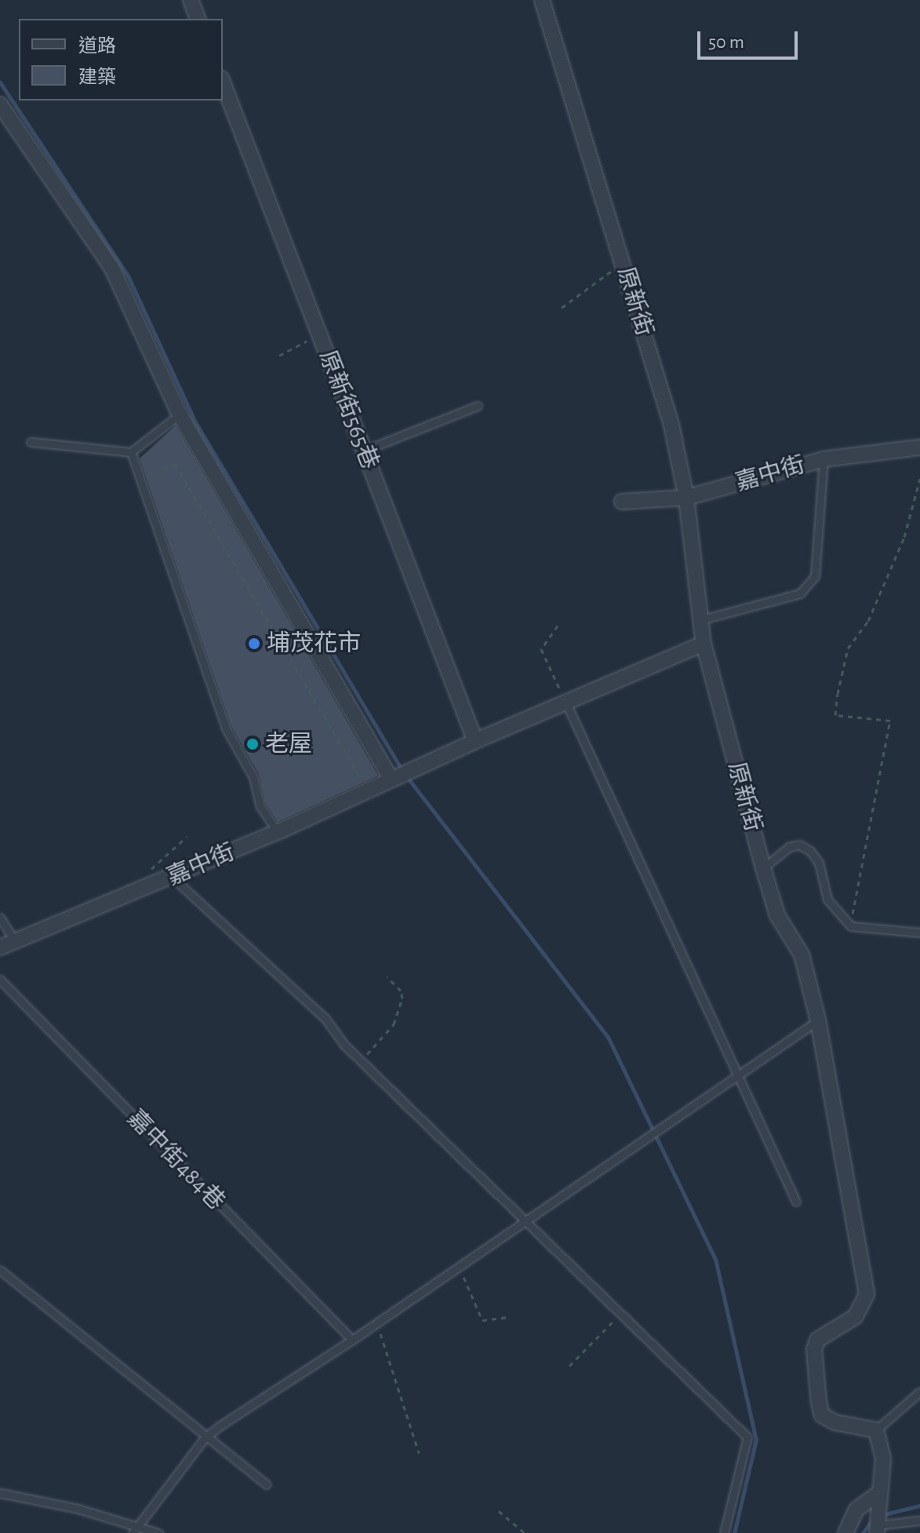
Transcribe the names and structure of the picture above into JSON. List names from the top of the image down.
{
  "streets": {
    "street": ["原新街", "原新街565巷", "嘉中街"],
    "lane": ["嘉中街484巷"]
  },
  "crossings": [
    ["原新街", "嘉中街"],
    ["原新街565巷", "嘉中街"]
  ],
  "places": ["埔茂花市", "老屋"],
  "legend": ["道路", "建築"],
  "scale_bar": "50 m"
}
